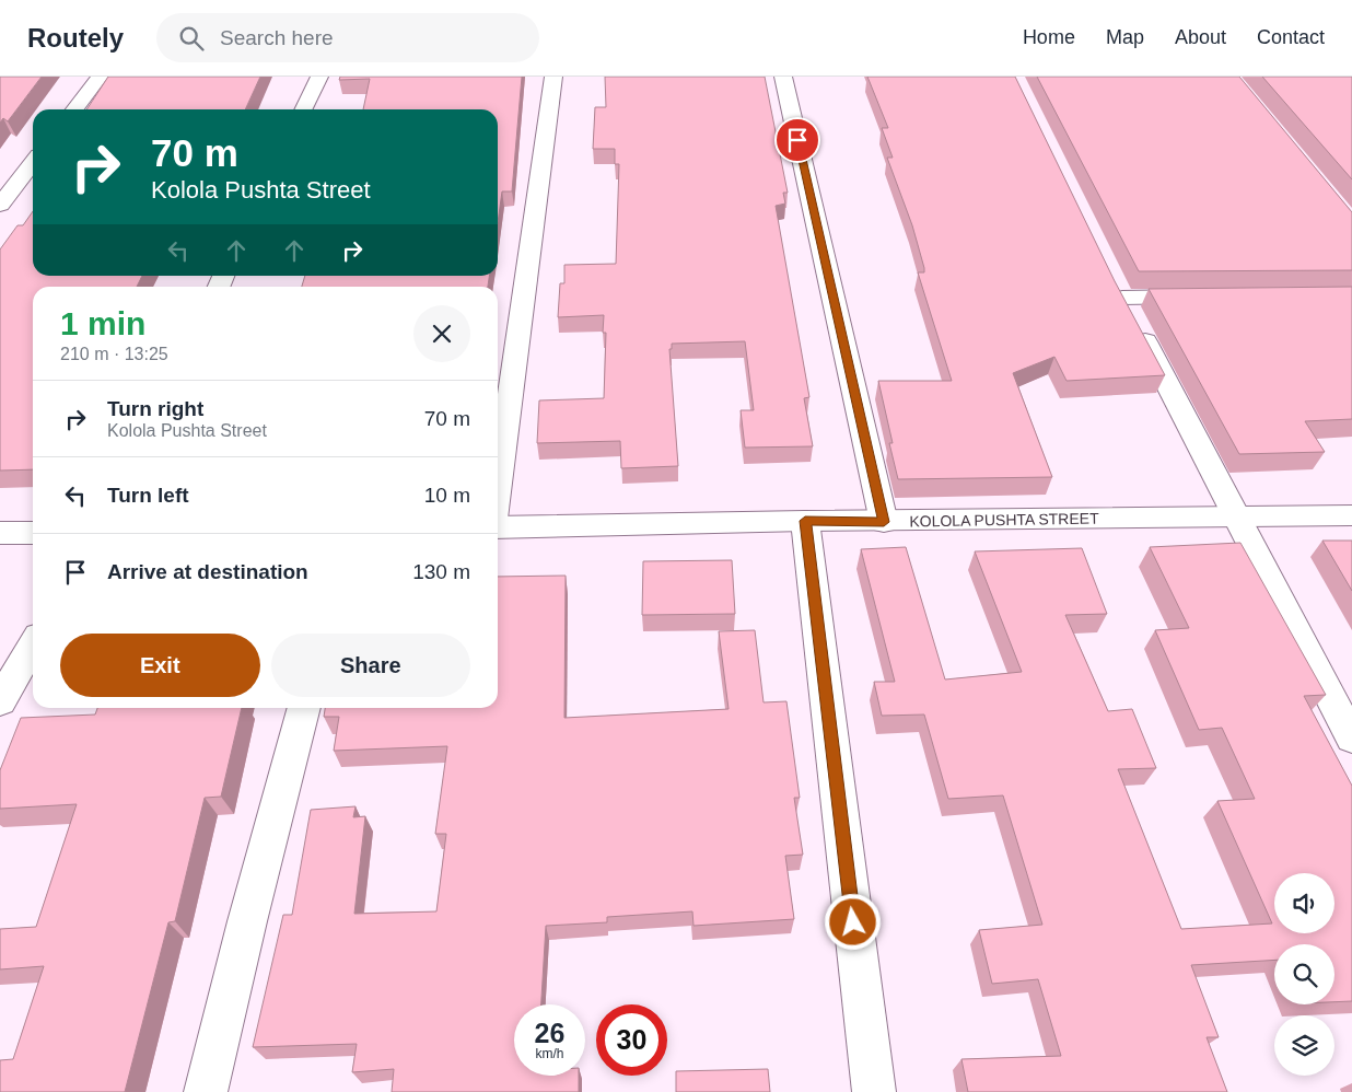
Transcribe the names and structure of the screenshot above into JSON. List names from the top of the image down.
{
  "streets": {
    "street": ["KOLOLA PUSHTA STREET"]
  },
  "page": {
    "header": "Routely",
    "search": "Search here",
    "nav": [
      "Home",
      "Map",
      "About",
      "Contact"
    ],
    "turn": ["70 m", "Kolola Pushta Street"],
    "heading": ["1 min", "210 m · 13:25"],
    "list": [
      {
        "name": "Turn right",
        "note": "Kolola Pushta Street",
        "value": "70 m"
      },
      {
        "name": "Turn left",
        "value": "10 m"
      },
      {
        "name": "Arrive at destination",
        "value": "130 m"
      }
    ],
    "buttons": ["Exit", "Share"],
    "speed": "26 km/h",
    "limit": "30"
  }
}
